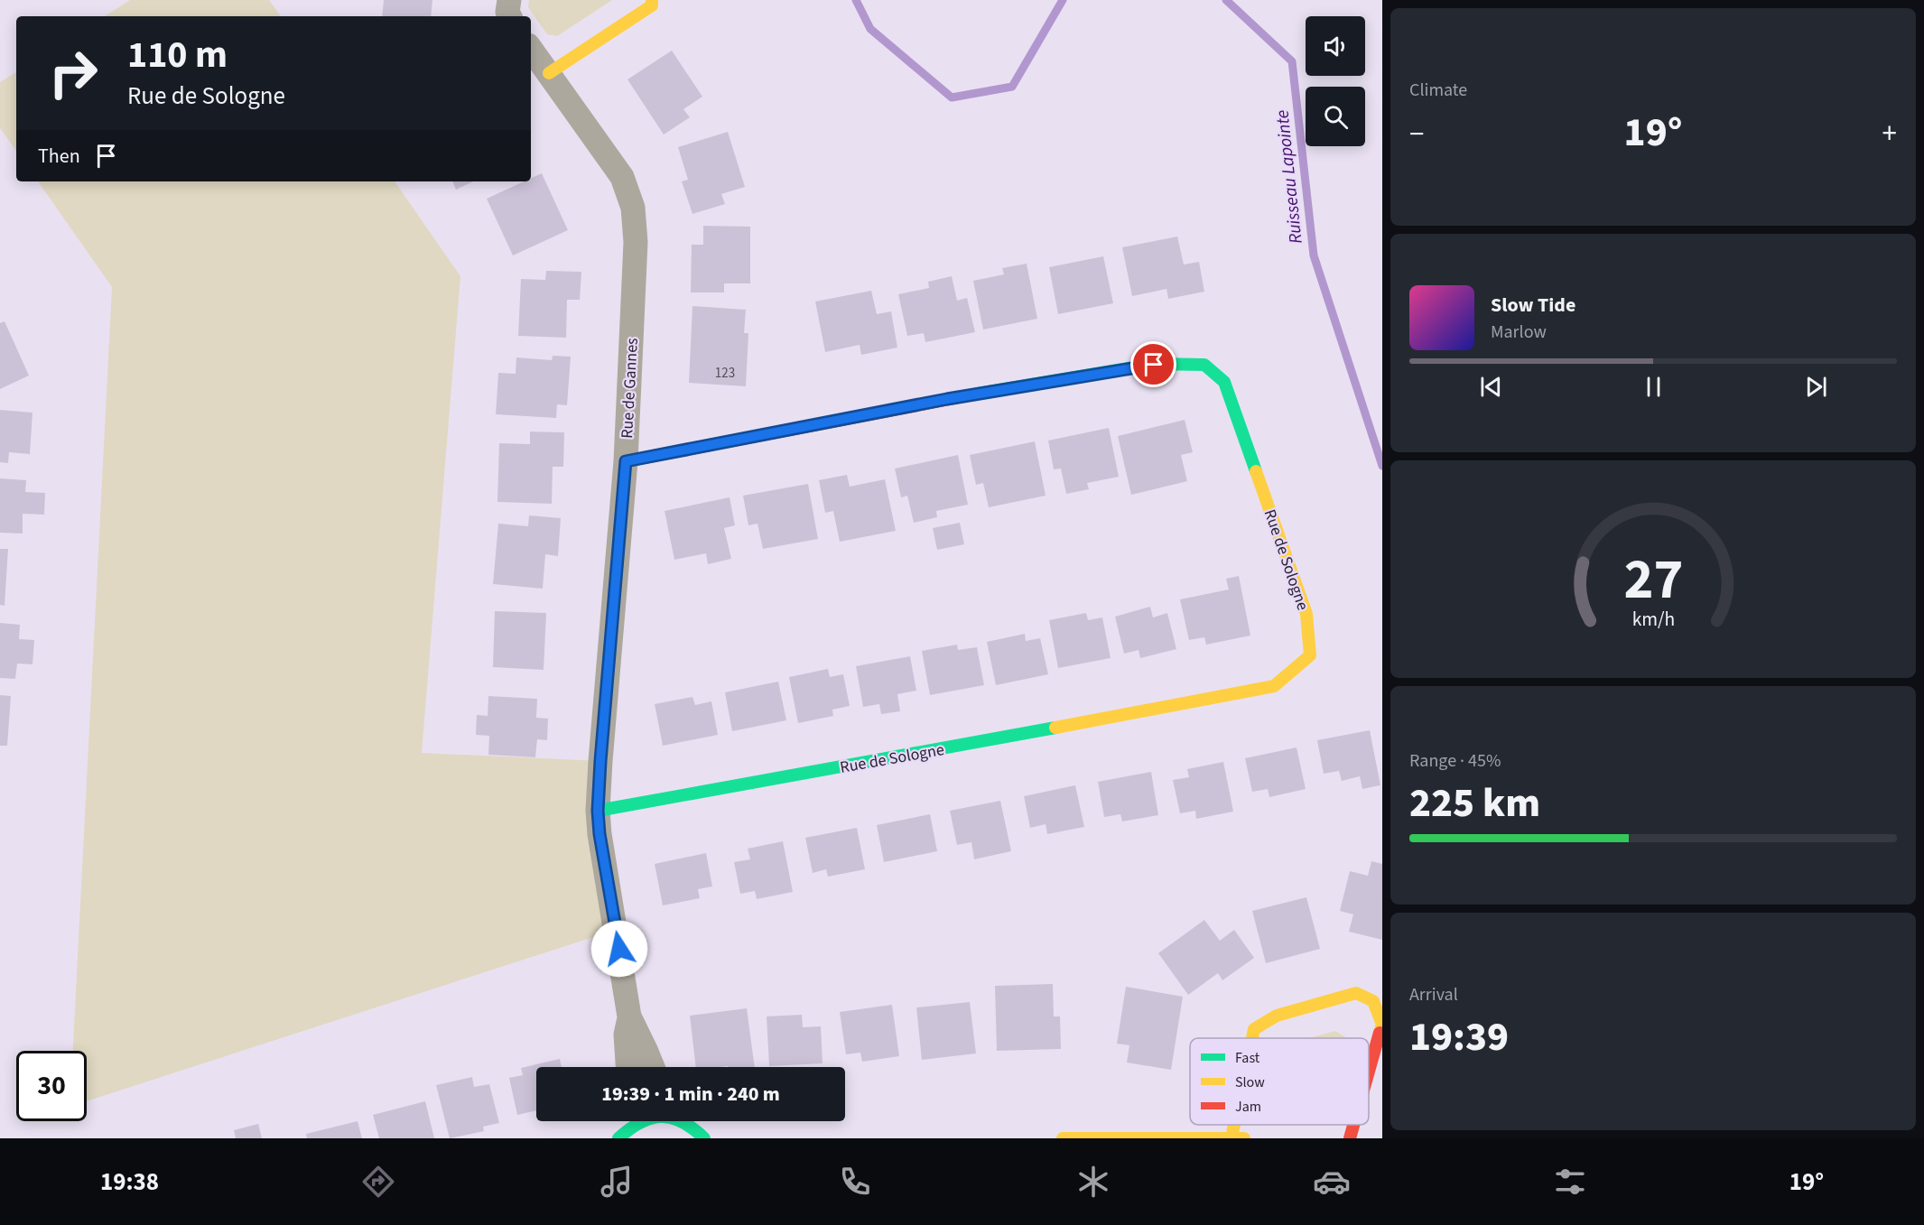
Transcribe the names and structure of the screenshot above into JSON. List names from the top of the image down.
{
  "streets": {
    "street": ["Rue de Gannes", "Rue de Sologne"]
  },
  "crossings": [
    ["Rue de Gannes", "Rue de Sologne"]
  ],
  "water": ["Ruisseau Lapointe"],
  "house_numbers": ["123"],
  "legend": ["Fast", "Slow", "Jam"],
  "page": {
    "tile": [
      "Climate",
      ["Range · 45%", "225 km"],
      ["Arrival", "19:39"]
    ],
    "turn": ["110 m", "Rue de Sologne"],
    "heat": ["−", "19°", "+"],
    "then": "Then",
    "song": ["Slow Tide", "Marlow"],
    "limit": "30",
    "trip": "19:39 · 1 min · 240 m",
    "tabs": ["19:38", "19°"],
    "gauge": ["27", "km/h"]
  }
}
